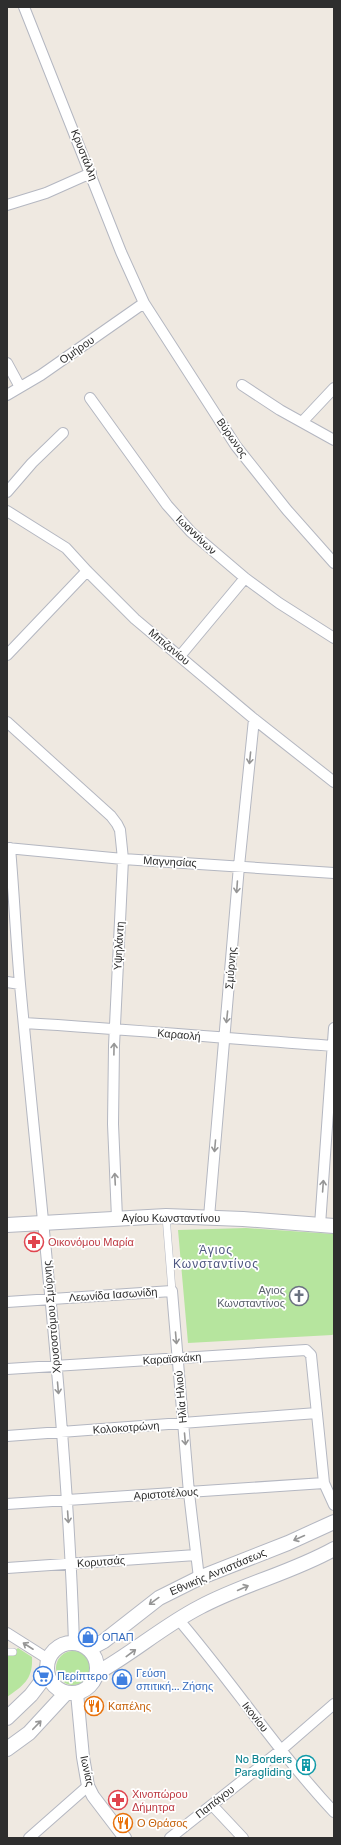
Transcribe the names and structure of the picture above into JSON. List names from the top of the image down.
{
  "streets": {
    "main road": ["Αγίου Κωνσταντίνου", "Εθνικής Αντιστάσεως"],
    "street": [
      "Κρυστάλλη",
      "Ομήρου",
      "Βύρωνος",
      "Ιωαννίνων",
      "Μπιζανίου",
      "Μαγνησίας",
      "Υψηλάντη",
      "Σμύρνης",
      "Καραολή",
      "Λεωνίδα Ιασωνίδη",
      "Χρυσοστόμου Σμύρνης",
      "Καραϊσκάκη",
      "Ηλία Ηλιού",
      "Κολοκοτρώνη",
      "Αριστοτέλους",
      "Κορυτσάς",
      "Ικονίου",
      "Ιωνίας",
      "Παπάγου"
    ]
  },
  "crossings": [
    ["Κρυστάλλη", "Ομήρου"],
    ["Κρυστάλλη", "Βύρωνος"],
    ["Ομήρου", "Βύρωνος"],
    ["Μπιζανίου", "Σμύρνης"],
    ["Μαγνησίας", "Υψηλάντη"],
    ["Μαγνησίας", "Σμύρνης"],
    ["Μαγνησίας", "Χρυσοστόμου Σμύρνης"],
    ["Υψηλάντη", "Καραολή"],
    ["Υψηλάντη", "Αγίου Κωνσταντίνου"],
    ["Σμύρνης", "Καραολή"],
    ["Σμύρνης", "Αγίου Κωνσταντίνου"],
    ["Καραολή", "Χρυσοστόμου Σμύρνης"],
    ["Αγίου Κωνσταντίνου", "Χρυσοστόμου Σμύρνης"],
    ["Αγίου Κωνσταντίνου", "Ηλία Ηλιού"],
    ["Λεωνίδα Ιασωνίδη", "Χρυσοστόμου Σμύρνης"],
    ["Λεωνίδα Ιασωνίδη", "Ηλία Ηλιού"],
    ["Χρυσοστόμου Σμύρνης", "Καραϊσκάκη"],
    ["Χρυσοστόμου Σμύρνης", "Κολοκοτρώνη"],
    ["Χρυσοστόμου Σμύρνης", "Αριστοτέλους"],
    ["Χρυσοστόμου Σμύρνης", "Κορυτσάς"],
    ["Χρυσοστόμου Σμύρνης", "Εθνικής Αντιστάσεως"],
    ["Χρυσοστόμου Σμύρνης", "Ιωνίας"],
    ["Καραϊσκάκη", "Ηλία Ηλιού"],
    ["Καραϊσκάκη", "Κολοκοτρώνη"],
    ["Ηλία Ηλιού", "Κολοκοτρώνη"],
    ["Ηλία Ηλιού", "Αριστοτέλους"],
    ["Ηλία Ηλιού", "Κορυτσάς"],
    ["Ηλία Ηλιού", "Εθνικής Αντιστάσεως"],
    ["Εθνικής Αντιστάσεως", "Ιωνίας"],
    ["Ικονίου", "Παπάγου"]
  ],
  "one_way": ["Σμύρνης", "Ηλία Ηλιού"],
  "districts": ["Άγιος Κωνσταντίνος"],
  "places": {
    "pharmacy": ["Οικονόμου Μαρία", "Χινοπώρου Δήμητρα"],
    "church": ["Αγιος Κωνσταντίνος"],
    "shop": ["ΟΠΑΠ", "Γεύση σπιτική... Ζήσης"],
    "supermarket": ["Περίπτερο"],
    "restaurant": ["Καπέλης", "Ο Θράσος"],
    "building": ["No Borders Paragliding"]
  }
}
